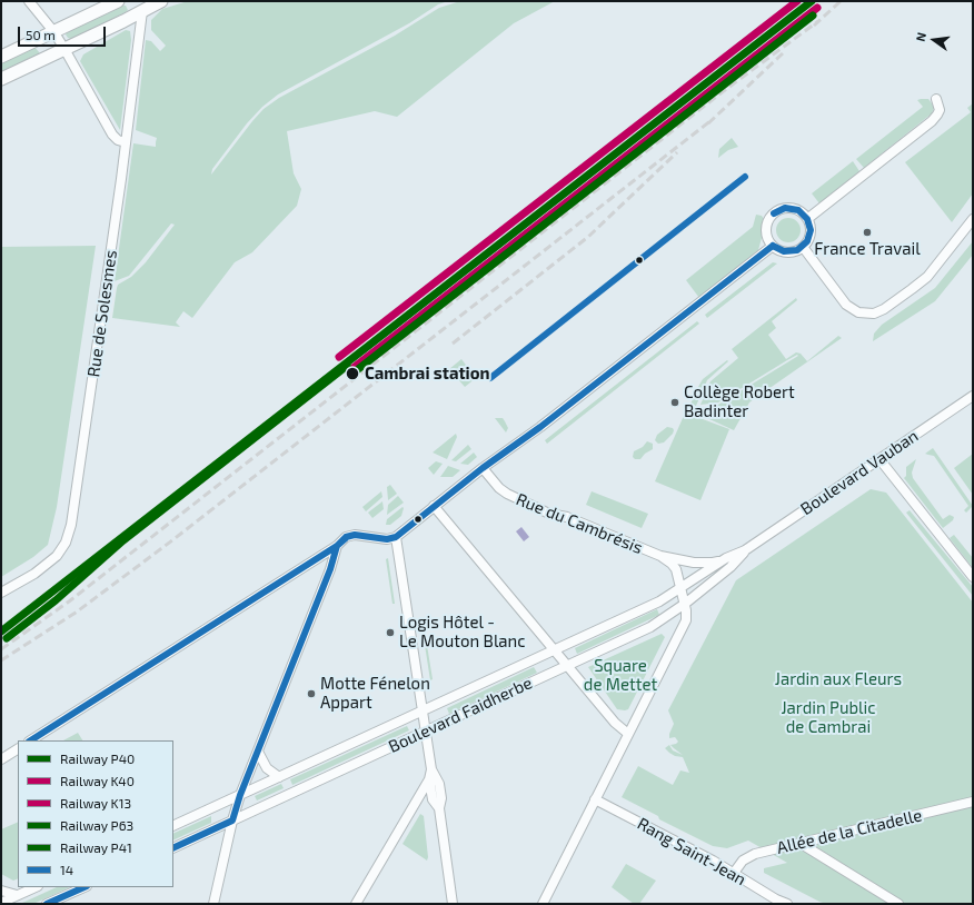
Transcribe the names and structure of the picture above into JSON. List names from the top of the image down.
{
  "streets": {
    "street": [
      "Rue de Solesmes",
      "Boulevard Vauban",
      "Rue du Cambrésis",
      "Boulevard Faidherbe",
      "Allée de la Citadelle",
      "Rang Saint-Jean"
    ]
  },
  "crossings": [
    ["Boulevard Vauban", "Rue du Cambrésis"],
    ["Boulevard Vauban", "Boulevard Faidherbe"],
    ["Rue du Cambrésis", "Boulevard Faidherbe"],
    ["Rue du Cambrésis", "Rang Saint-Jean"],
    ["Allée de la Citadelle", "Rang Saint-Jean"]
  ],
  "parks": ["Square de Mettet", "Jardin aux Fleurs", "Jardin Public de Cambrai"],
  "places": [
    "France Travail",
    "Cambrai station",
    "Collège Robert Badinter",
    "Logis Hôtel - Le Mouton Blanc",
    "Motte Fénelon Appart"
  ],
  "lines": [
    "rail line P40",
    "rail line K13",
    "rail line K40",
    "rail line P63",
    "transit line 14",
    "rail line P41"
  ],
  "legend": [
    "Railway P40",
    "Railway K40",
    "Railway K13",
    "Railway P63",
    "Railway P41",
    "14"
  ],
  "scale_bar": "50 m",
  "north": "left"
}
